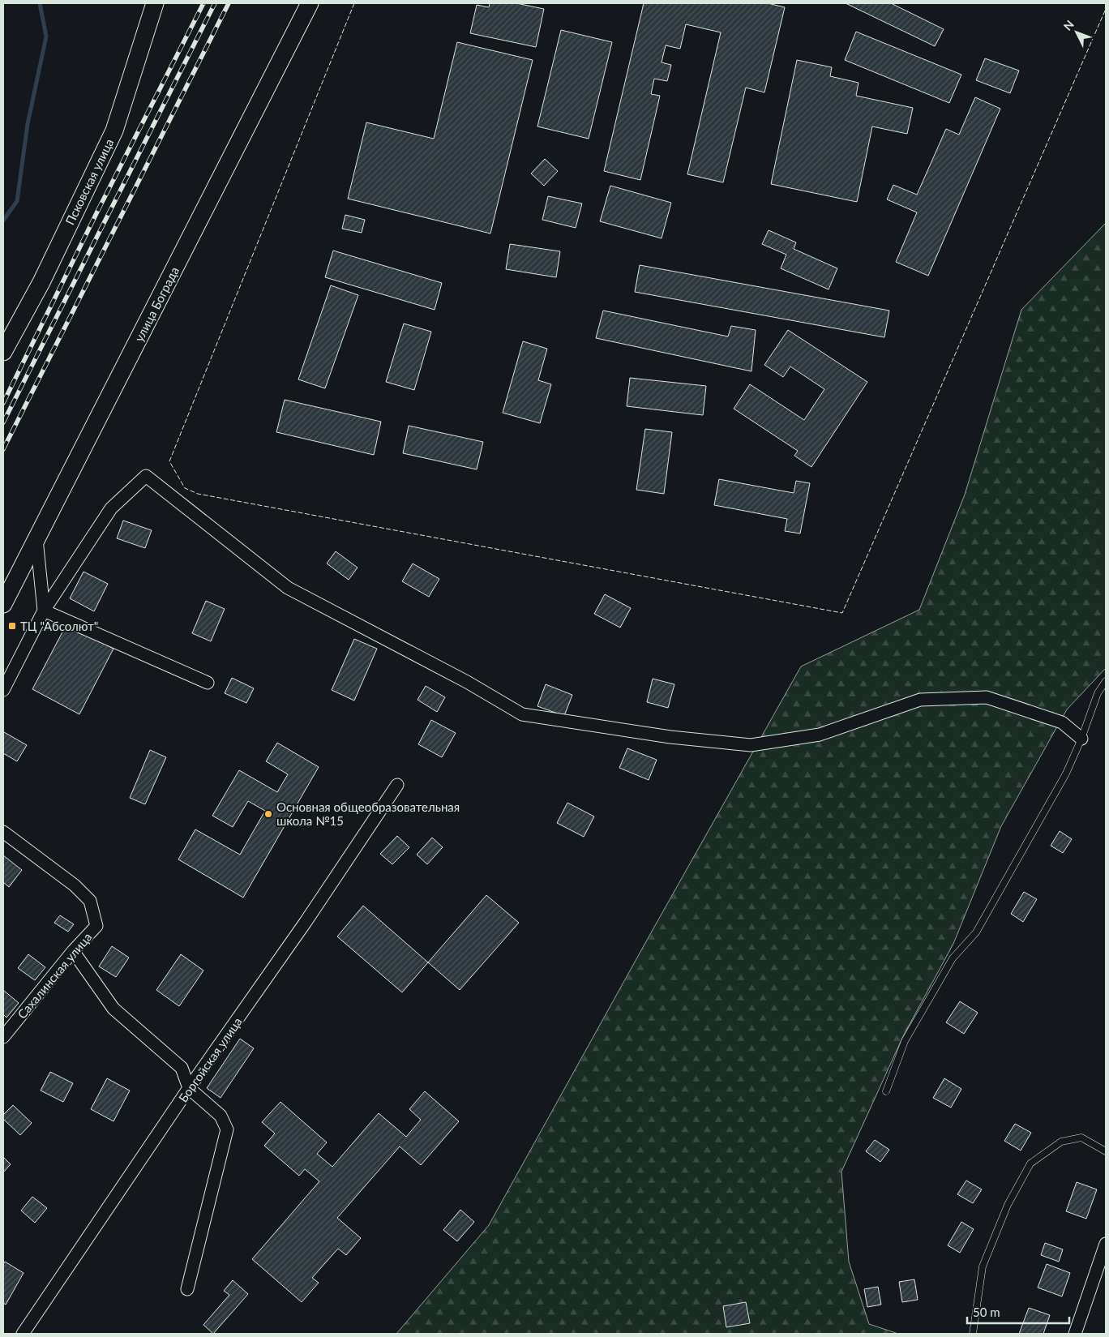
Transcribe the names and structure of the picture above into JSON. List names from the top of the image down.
{
  "streets": {
    "main road": ["Псковская улица", "улица Бограда"],
    "street": ["Сахалинская улица", "Боргойская улица"]
  },
  "places": {
    "transit": ["ТЦ \"Абсолют\""],
    "other": ["Основная общеобразовательная школа №15"]
  },
  "scale_bar": "50 m",
  "north": "top left"
}
